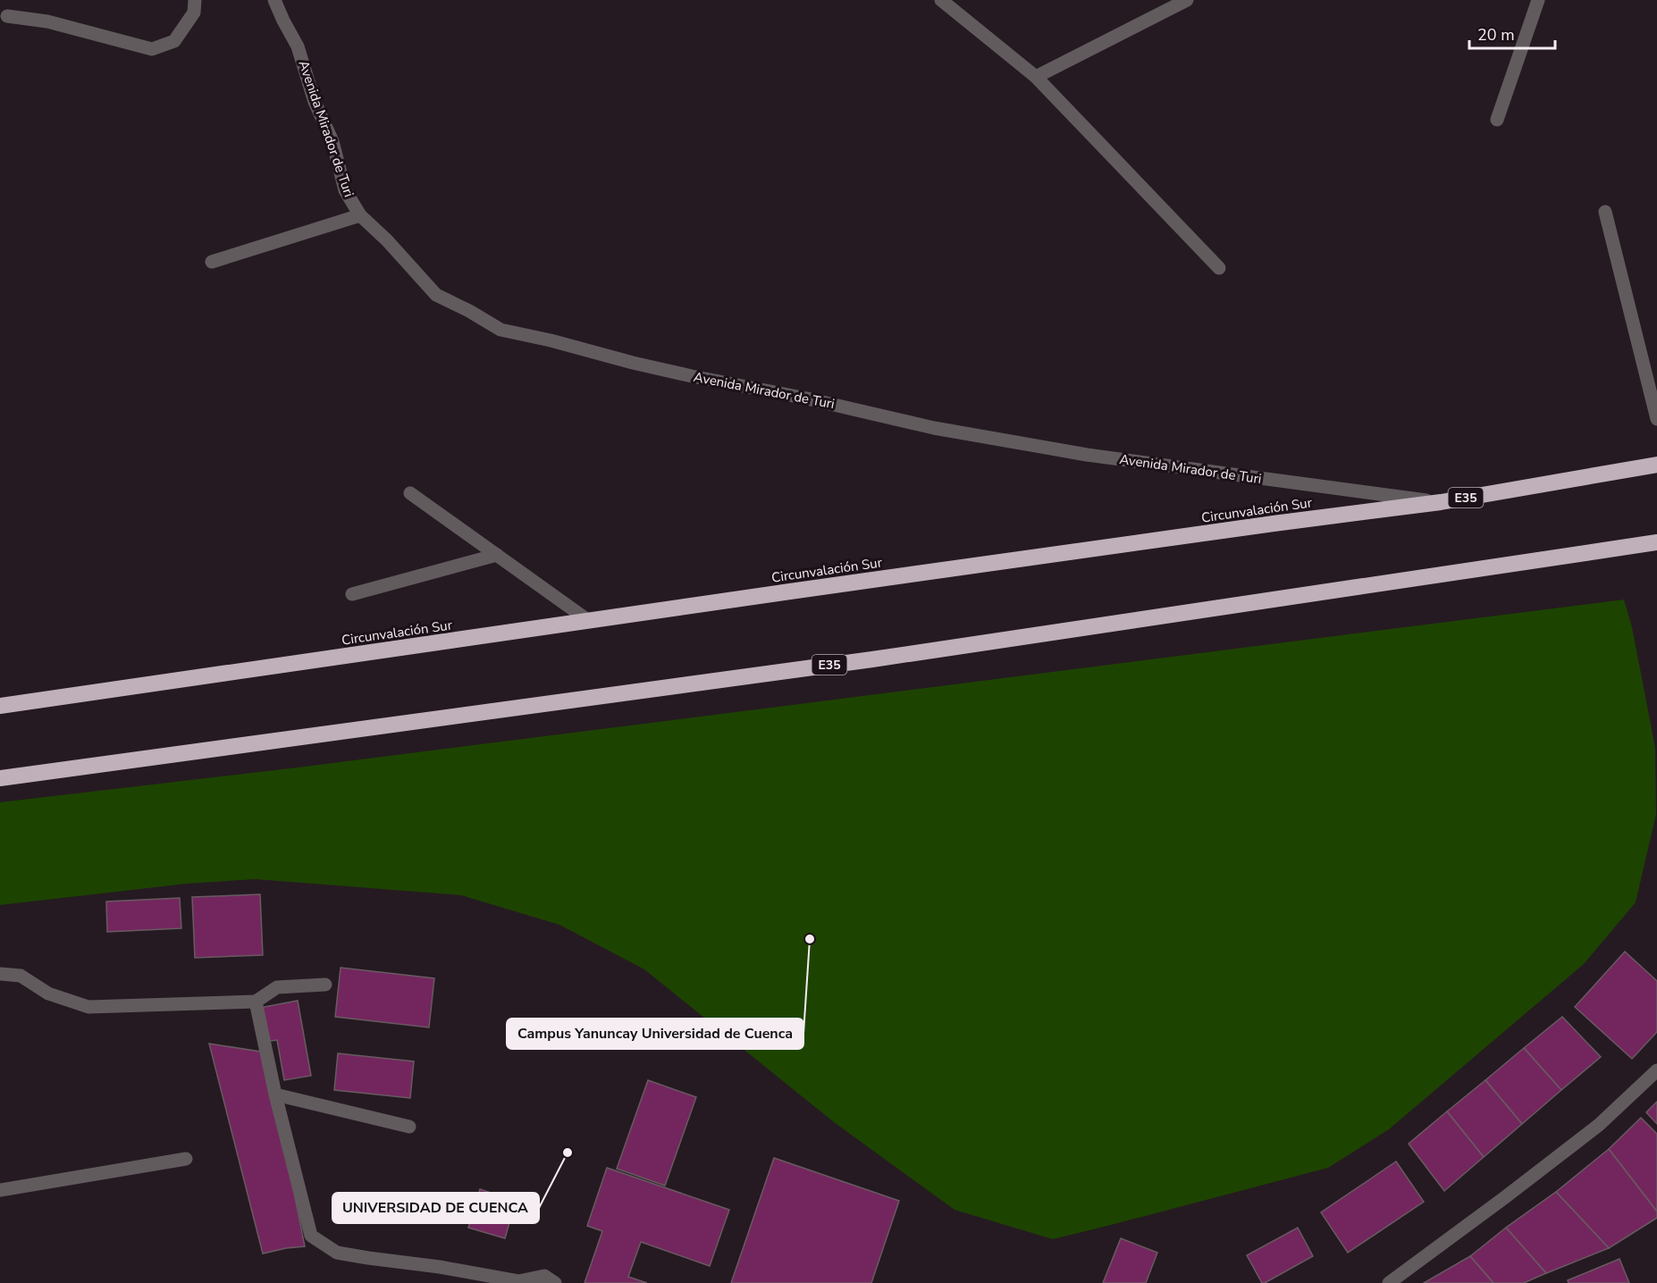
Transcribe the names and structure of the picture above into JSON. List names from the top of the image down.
{
  "streets": {
    "highway": ["E35", "Circunvalación Sur"],
    "street": ["Avenida Mirador de Turi"]
  },
  "crossings": [
    ["Avenida Mirador de Turi", "Circunvalación Sur"]
  ],
  "places": ["Campus Yanuncay Universidad de Cuenca", "UNIVERSIDAD DE CUENCA"],
  "scale_bar": "20 m"
}
